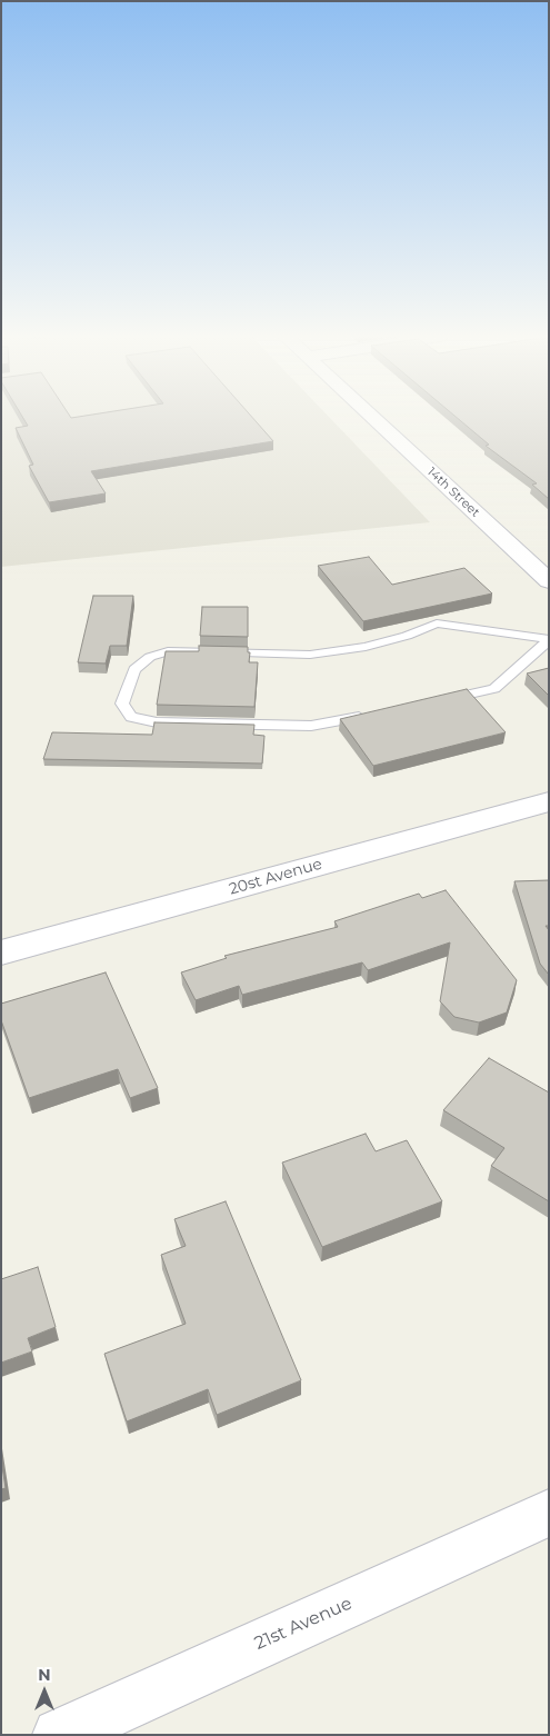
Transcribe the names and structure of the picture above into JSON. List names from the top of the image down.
{
  "streets": {
    "street": ["14th Street", "20st Avenue", "21st Avenue"]
  },
  "north": "top"
}
